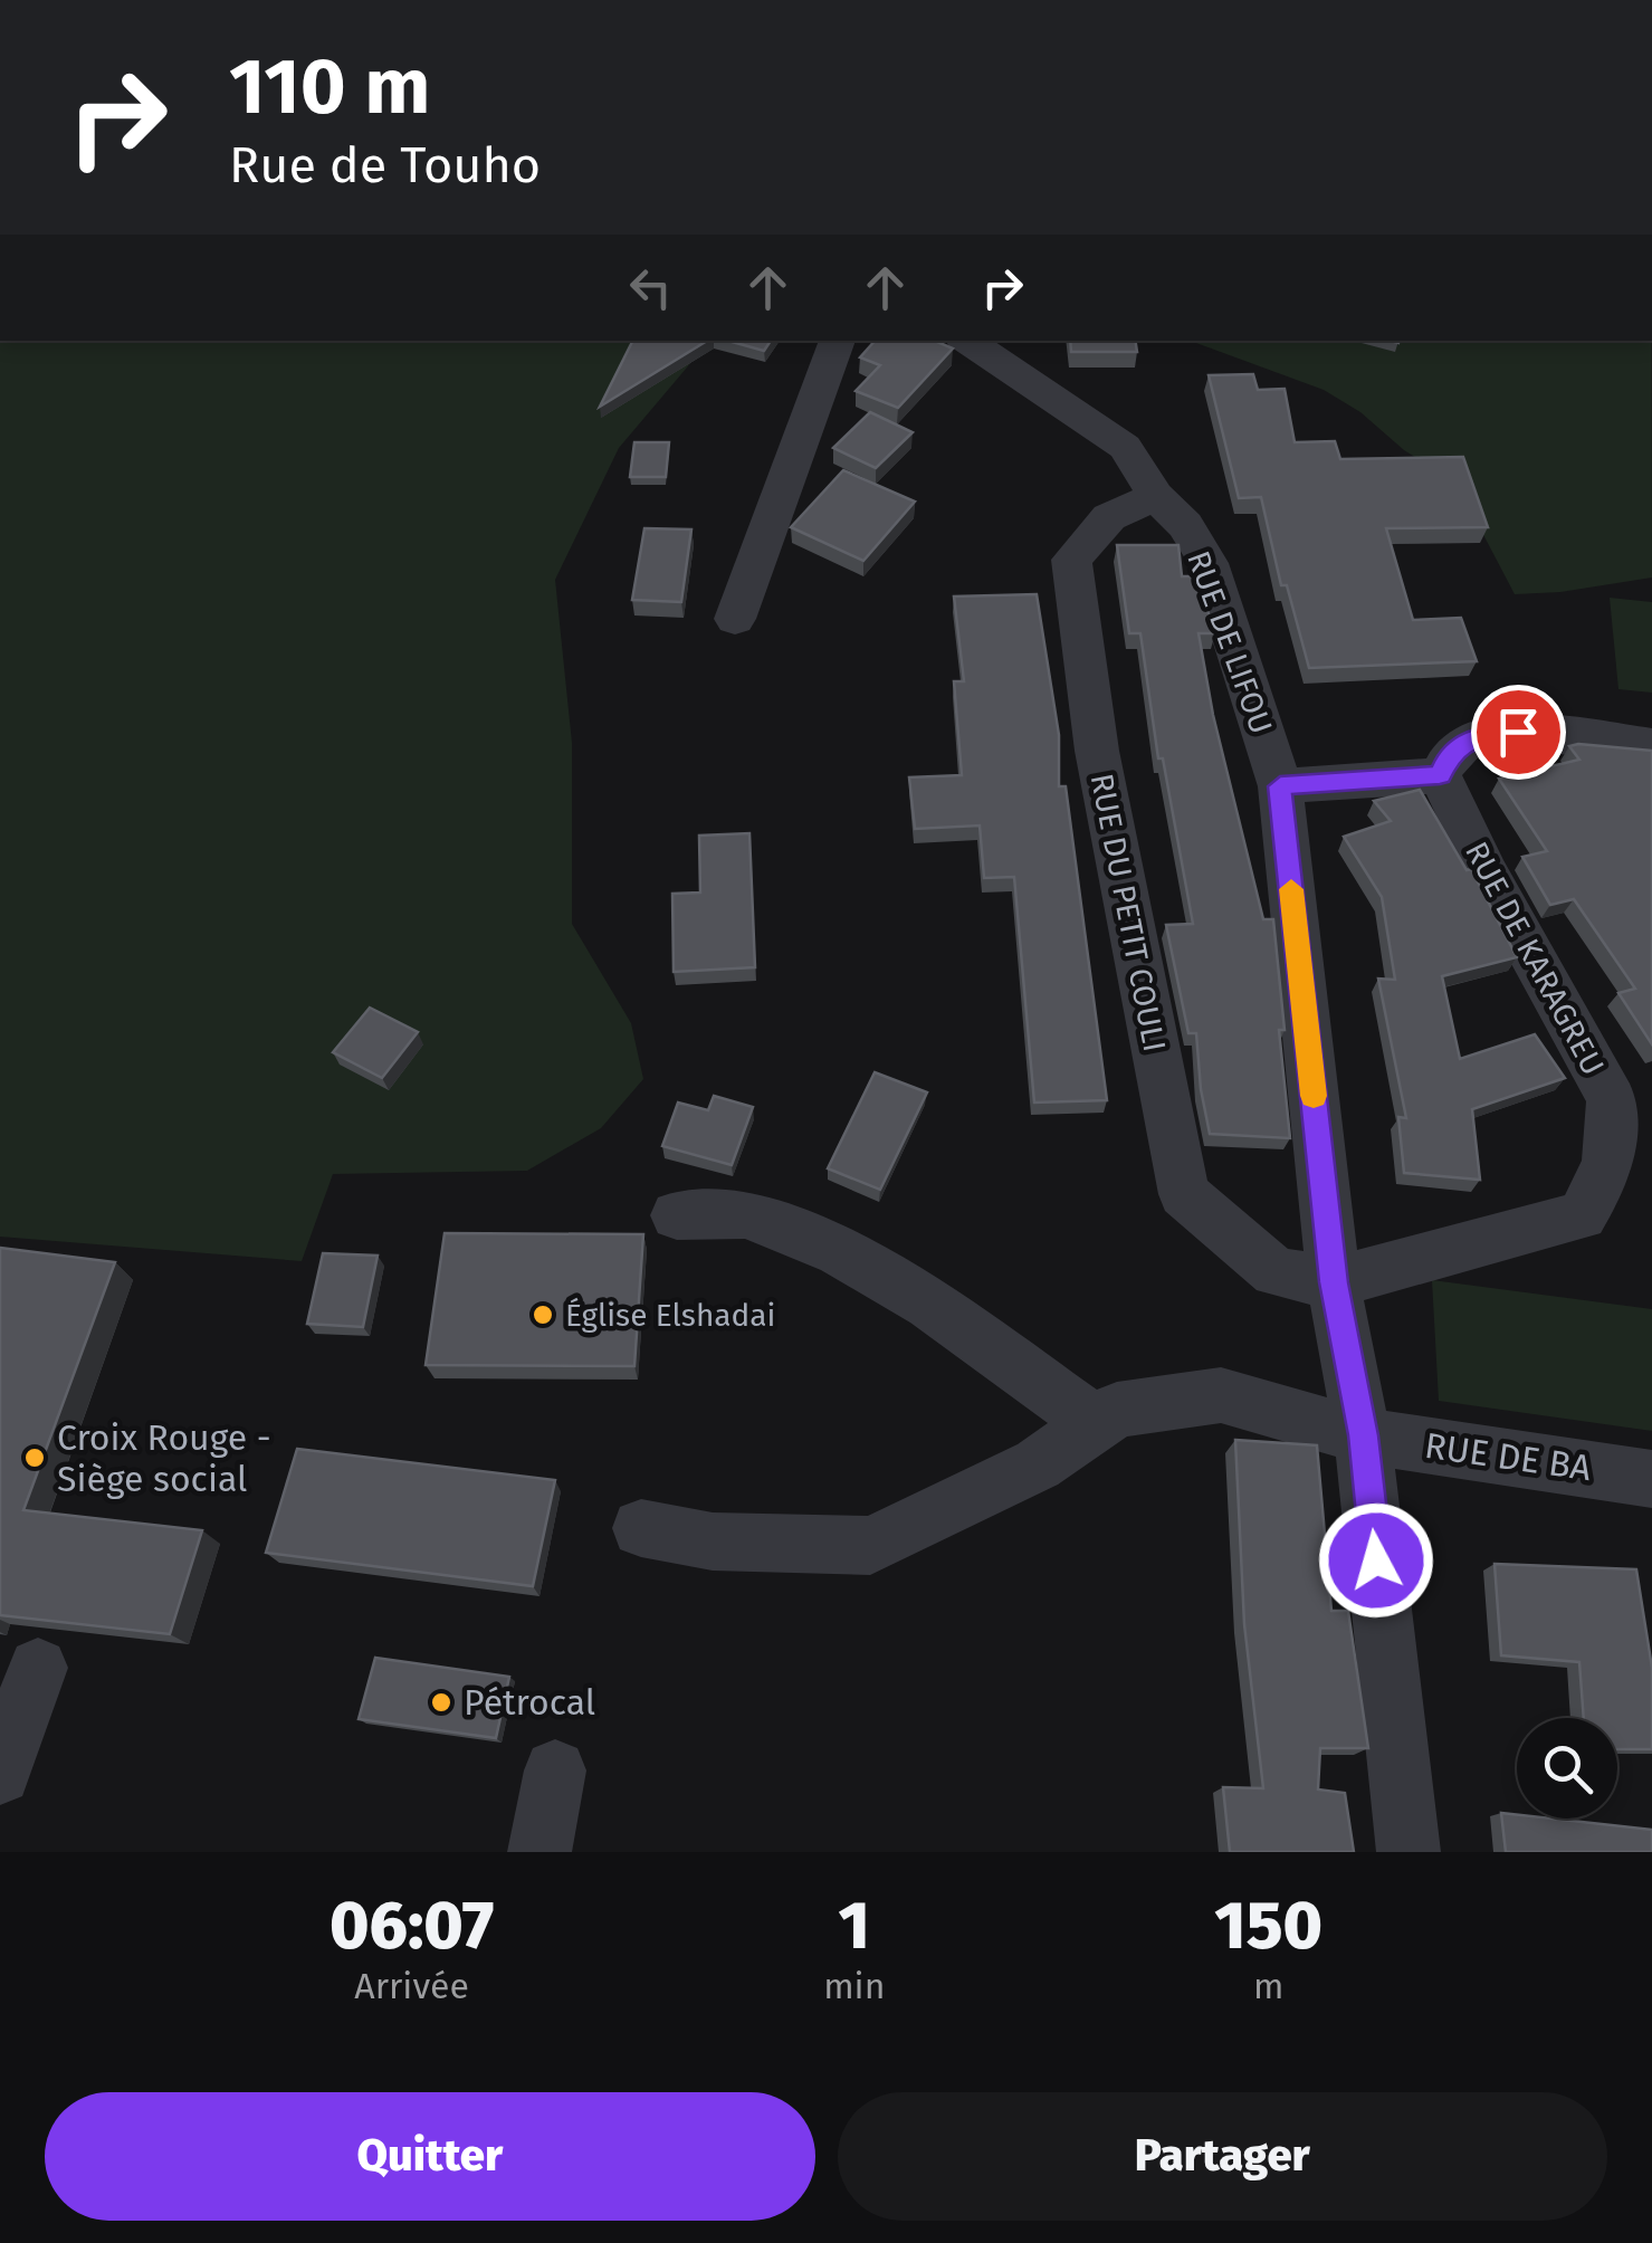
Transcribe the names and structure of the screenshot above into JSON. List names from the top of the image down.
{
  "streets": {
    "street": [
      "RUE DE LIFOU",
      "RUE DU PETIT COULI",
      "RUE DE KARAGREU",
      "RUE DE BA"
    ]
  },
  "crossings": [
    ["RUE DE LIFOU", "RUE DU PETIT COULI"],
    ["RUE DE LIFOU", "RUE DE KARAGREU"],
    ["RUE DE LIFOU", "RUE DE BA"],
    ["RUE DU PETIT COULI", "RUE DE KARAGREU"]
  ],
  "places": ["Église Elshadai", "Croix Rouge - Siège social", "Pétrocal"],
  "page": {
    "turn": ["110 m", "Rue de Touho"],
    "eta": [
      "06:07",
      "Arrivée",
      "1",
      "min",
      "150",
      "m"
    ],
    "buttons": ["Quitter", "Partager"]
  }
}
